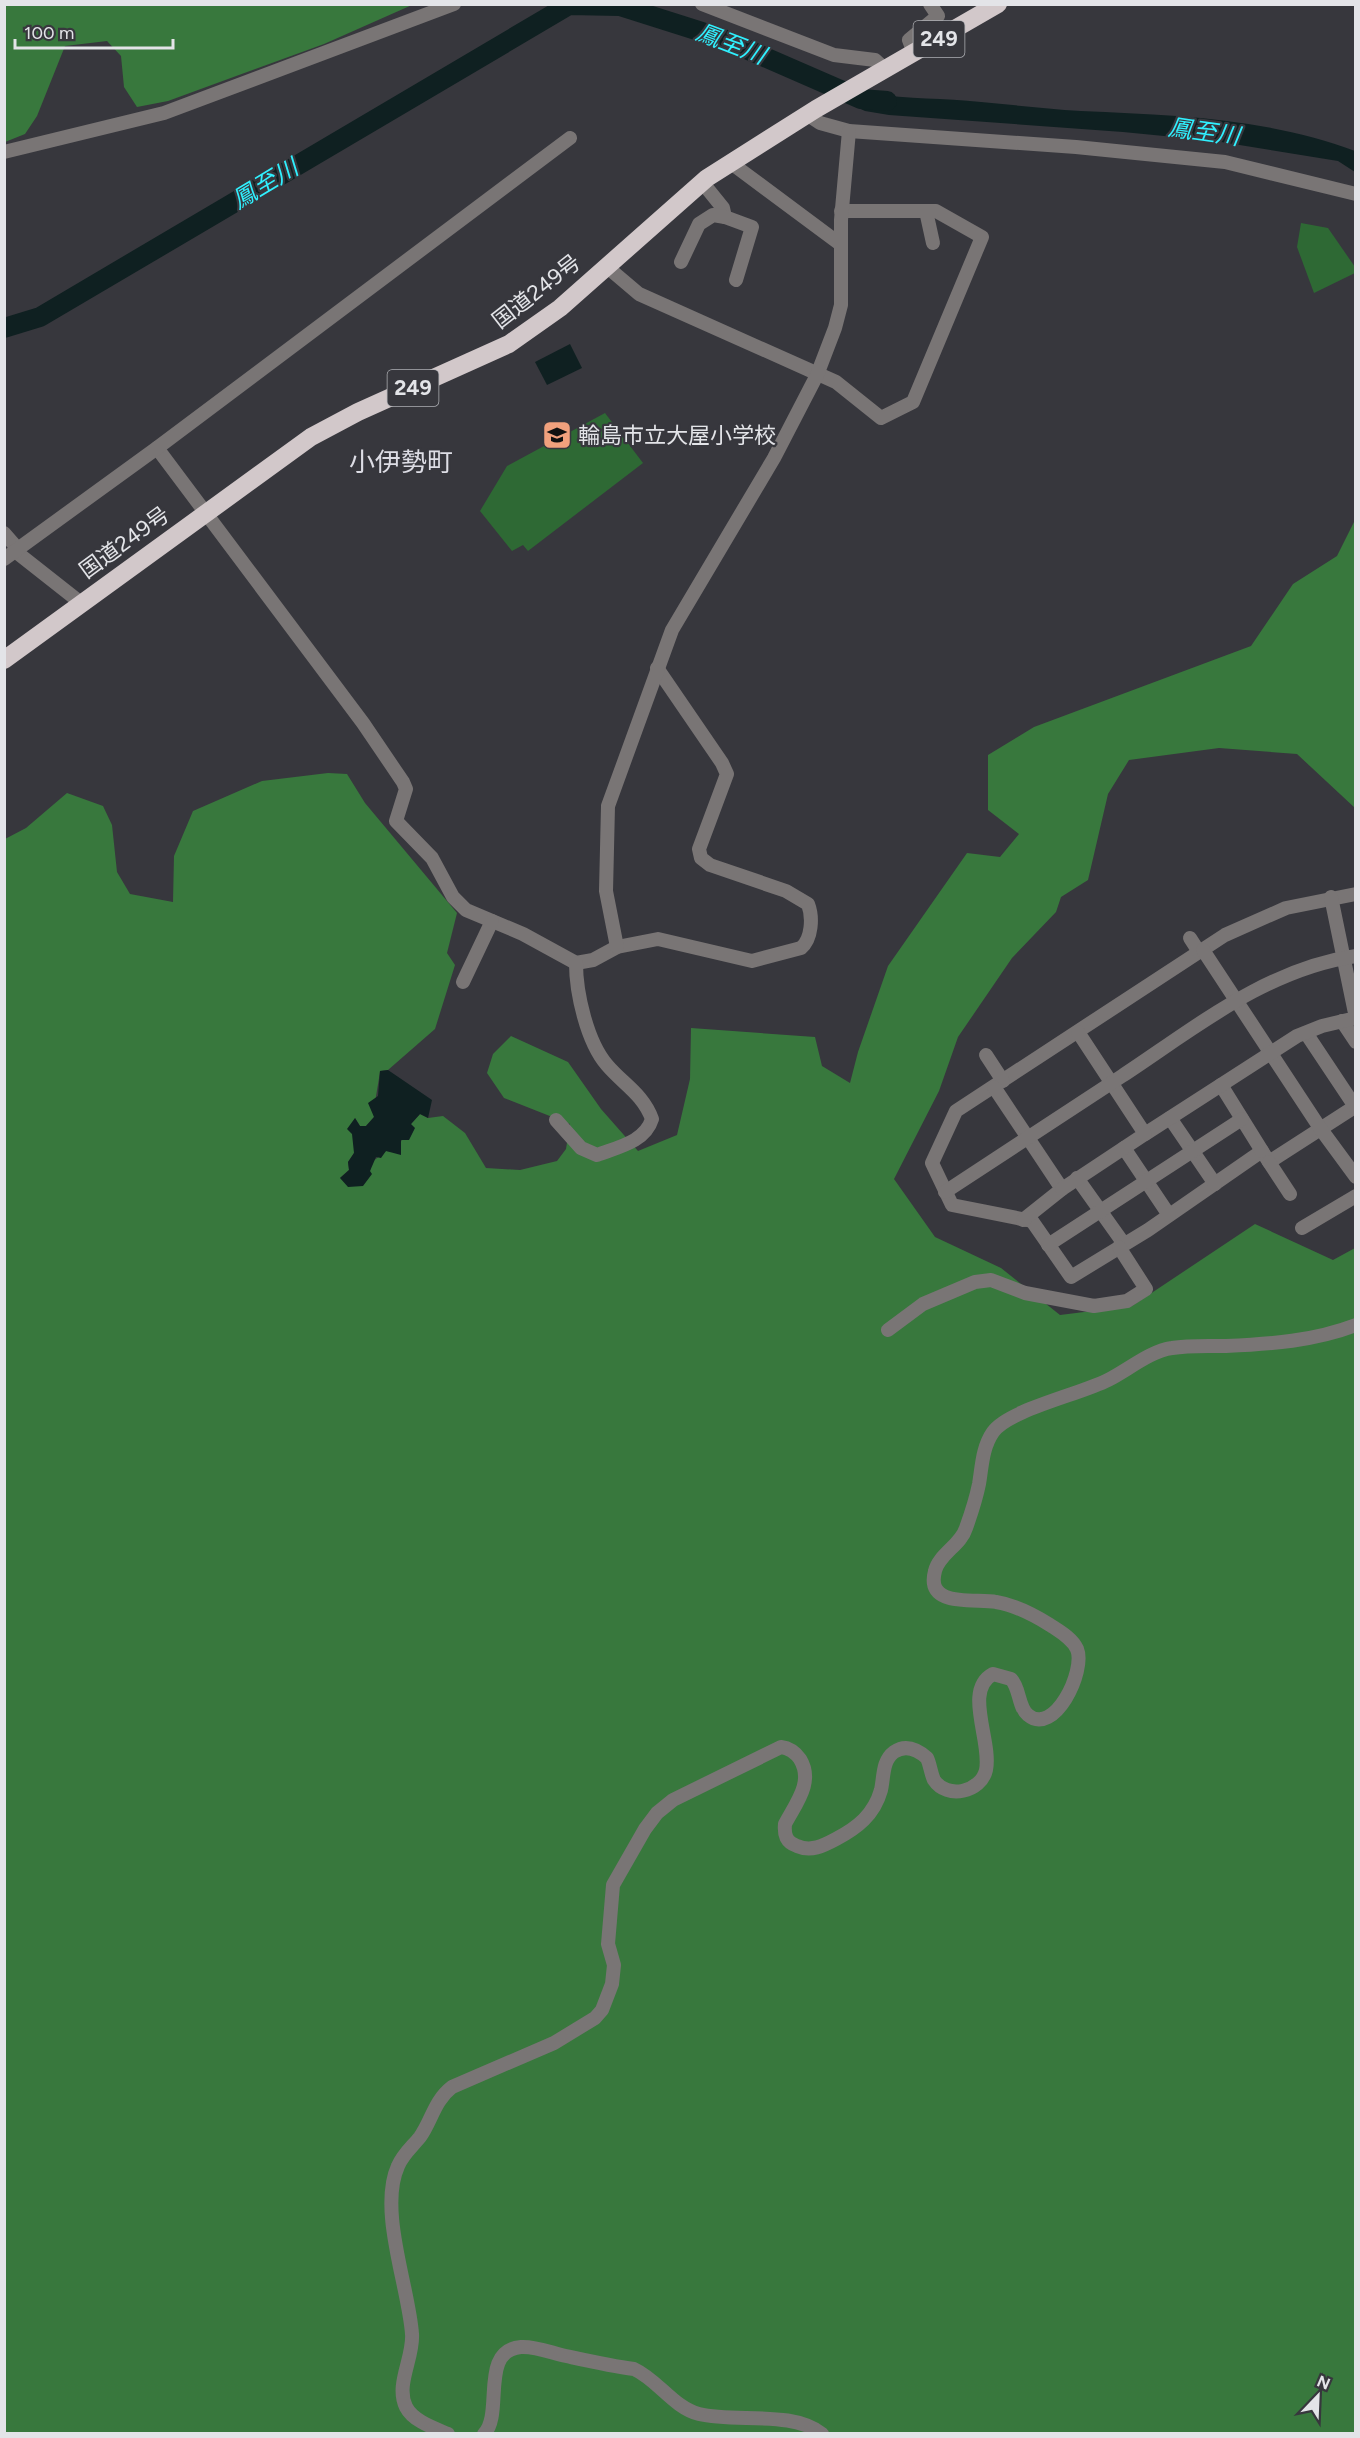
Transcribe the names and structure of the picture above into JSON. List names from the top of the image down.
{
  "streets": {
    "highway": ["249", "国道249号"]
  },
  "districts": ["小伊勢町"],
  "water": ["鳳至川"],
  "places": {
    "school or university": ["輪島市立大屋小学校"]
  },
  "scale_bar": "100 m",
  "north": "top right"
}
